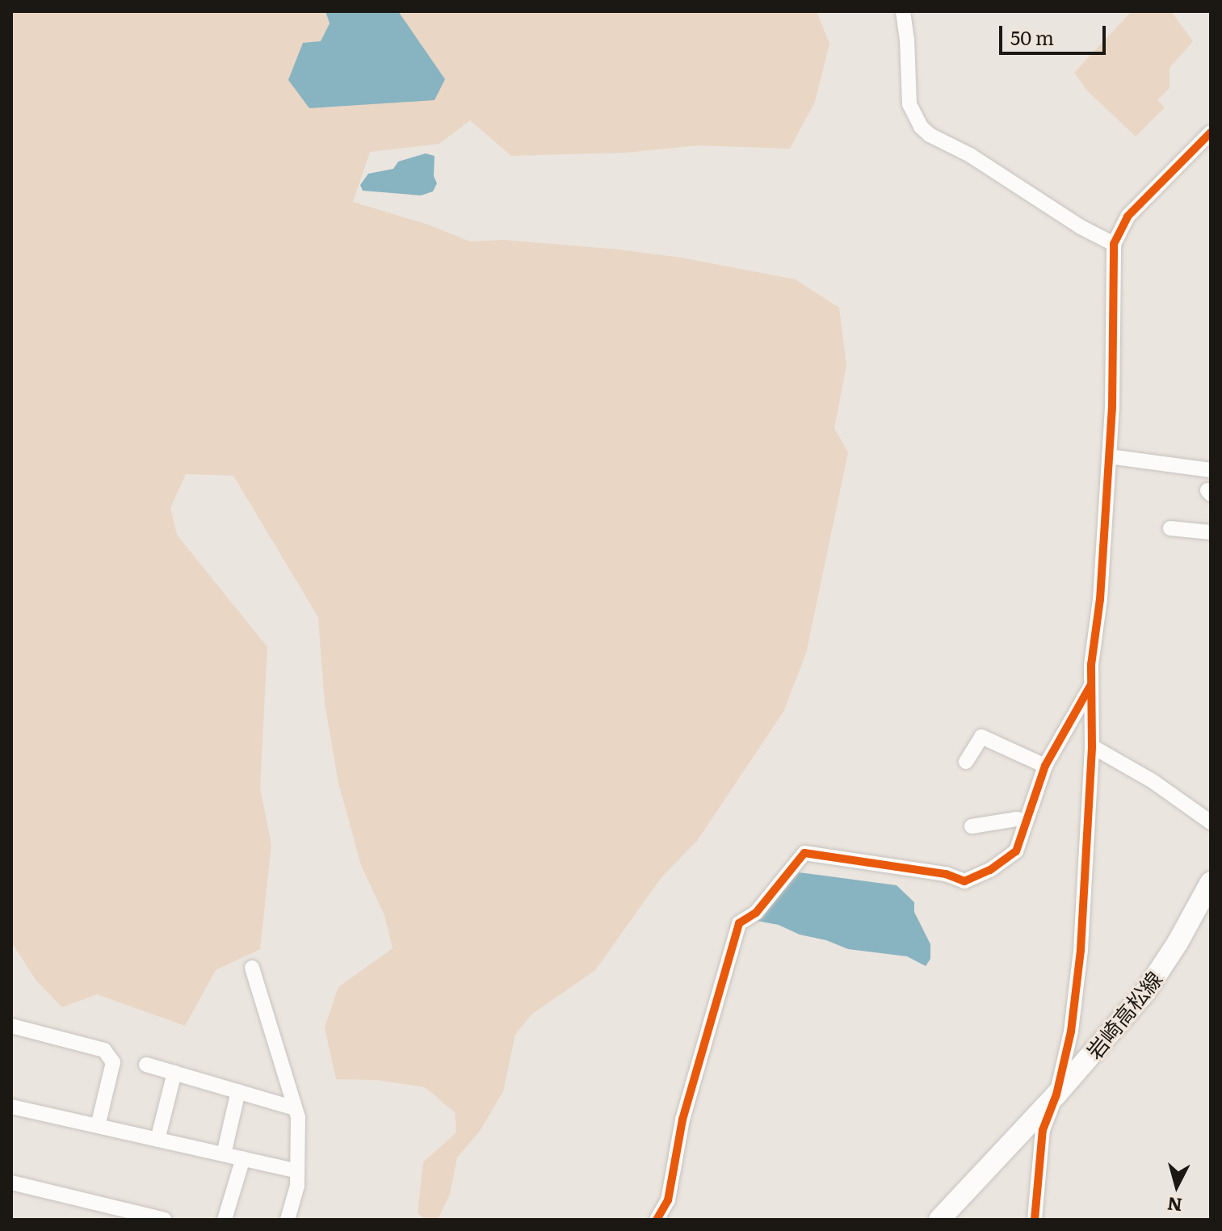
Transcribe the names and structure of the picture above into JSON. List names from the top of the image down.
{
  "streets": {
    "main road": ["岩崎高松線"]
  },
  "scale_bar": "50 m",
  "north": "bottom"
}
